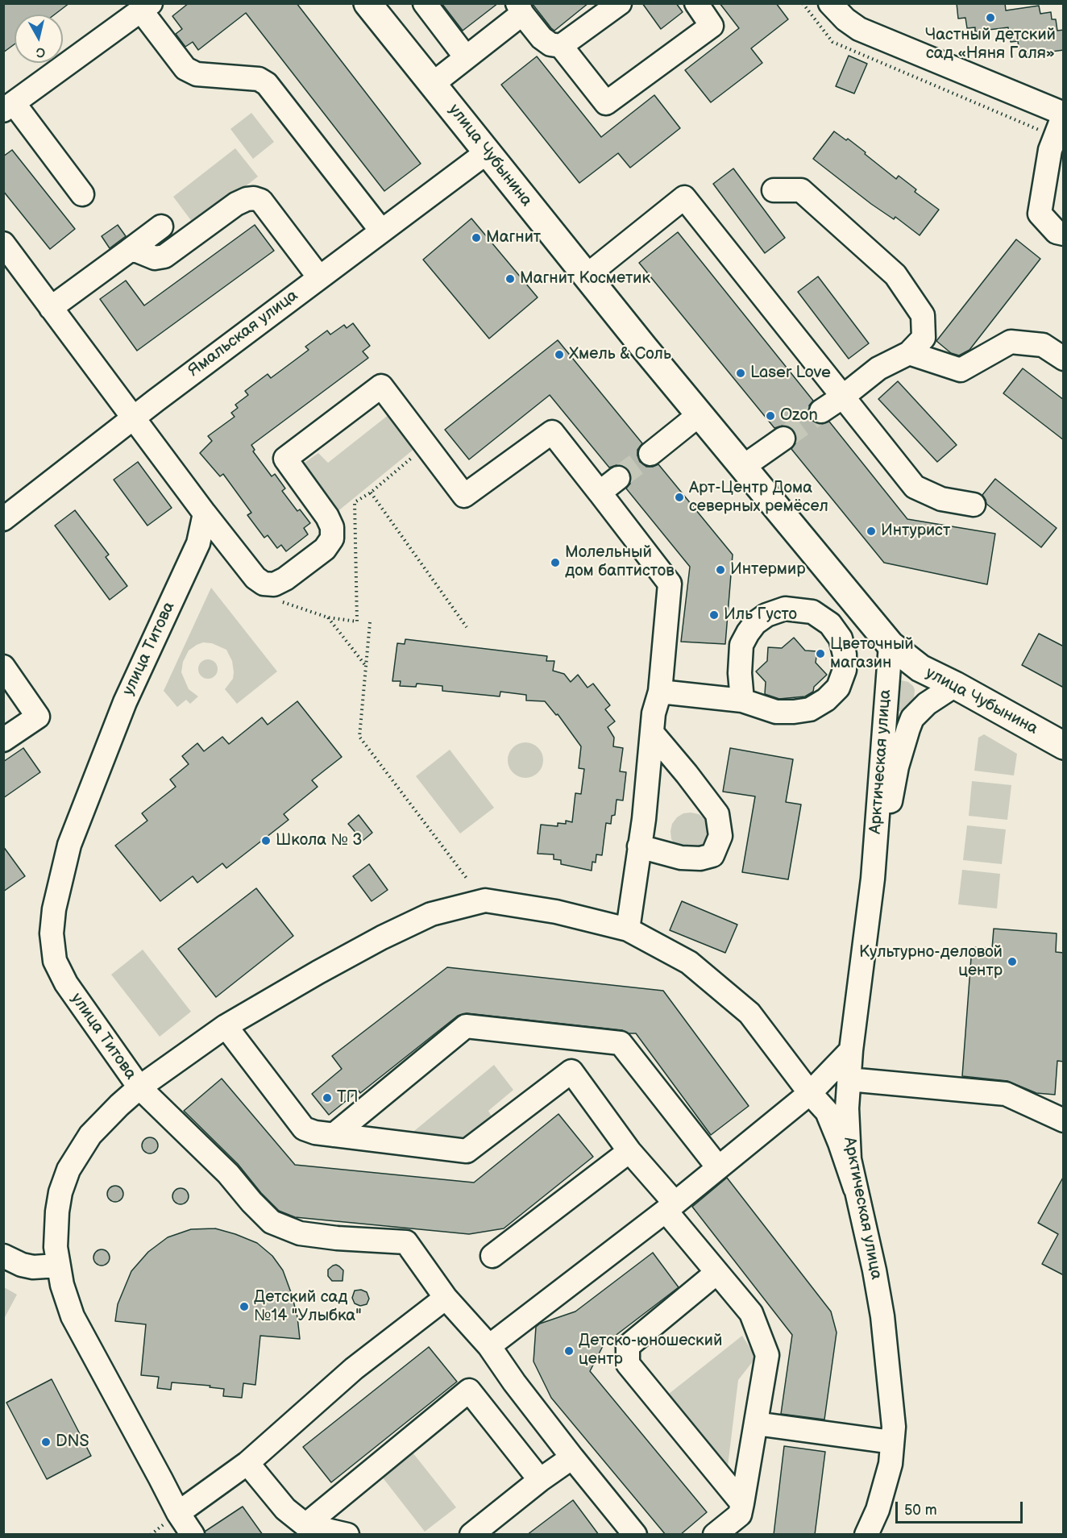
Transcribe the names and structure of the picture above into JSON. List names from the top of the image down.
{
  "streets": {
    "main road": ["улица Чубынина"],
    "street": ["Ямальская улица", "улица Титова", "Арктическая улица"]
  },
  "crossings": [
    ["улица Чубынина", "Ямальская улица"],
    ["улица Чубынина", "Арктическая улица"]
  ],
  "places": [
    "Частный детский сад «Няня Галя»",
    "Магнит",
    "Магнит Косметик",
    "Хмель & Соль",
    "Laser Love",
    "Ozon",
    "Арт-Центр Дома северных ремёсел",
    "Интурист",
    "Молельный дом баптистов",
    "Интермир",
    "Иль Густо",
    "Цветочный магазин",
    "Школа № 3",
    "Культурно-деловой центр",
    "ТП",
    "Детский сад №14 \"Улыбка\"",
    "Детско-юношеский центр",
    "DNS"
  ],
  "scale_bar": "50 m",
  "north": "bottom"
}
